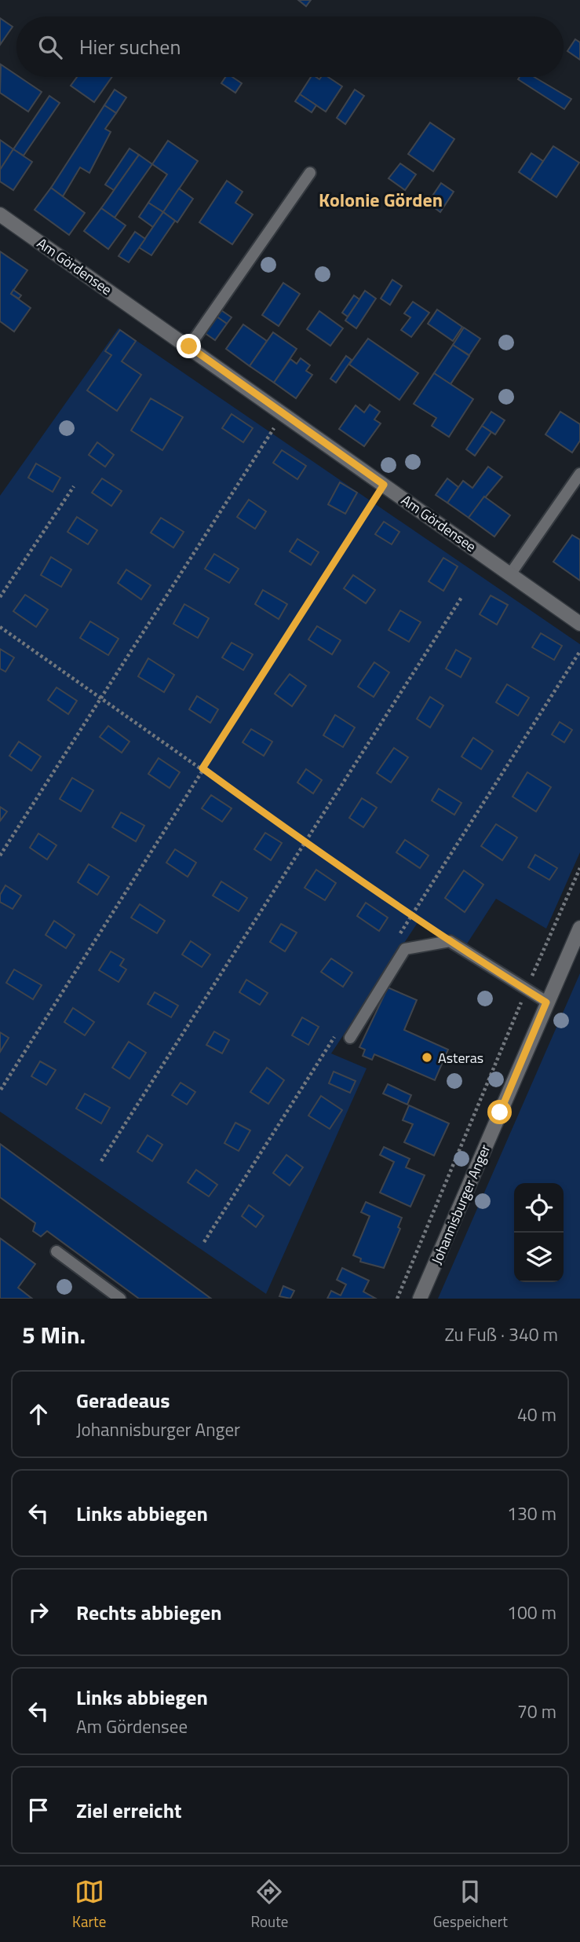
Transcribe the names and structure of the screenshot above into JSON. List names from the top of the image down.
{
  "streets": {
    "street": ["Am Gördensee", "Johannisburger Anger"]
  },
  "districts": ["Kolonie Görden"],
  "places": ["Asteras"],
  "page": {
    "search": "Hier suchen",
    "heading": ["5 Min.", "Zu Fuß · 340 m"],
    "list": [
      ["Geradeaus", "Johannisburger Anger", "40 m"],
      ["Links abbiegen", "130 m"],
      ["Rechts abbiegen", "100 m"],
      ["Links abbiegen", "Am Gördensee", "70 m"],
      "Ziel erreicht"
    ],
    "nav": ["Karte", "Route", "Gespeichert"]
  }
}
